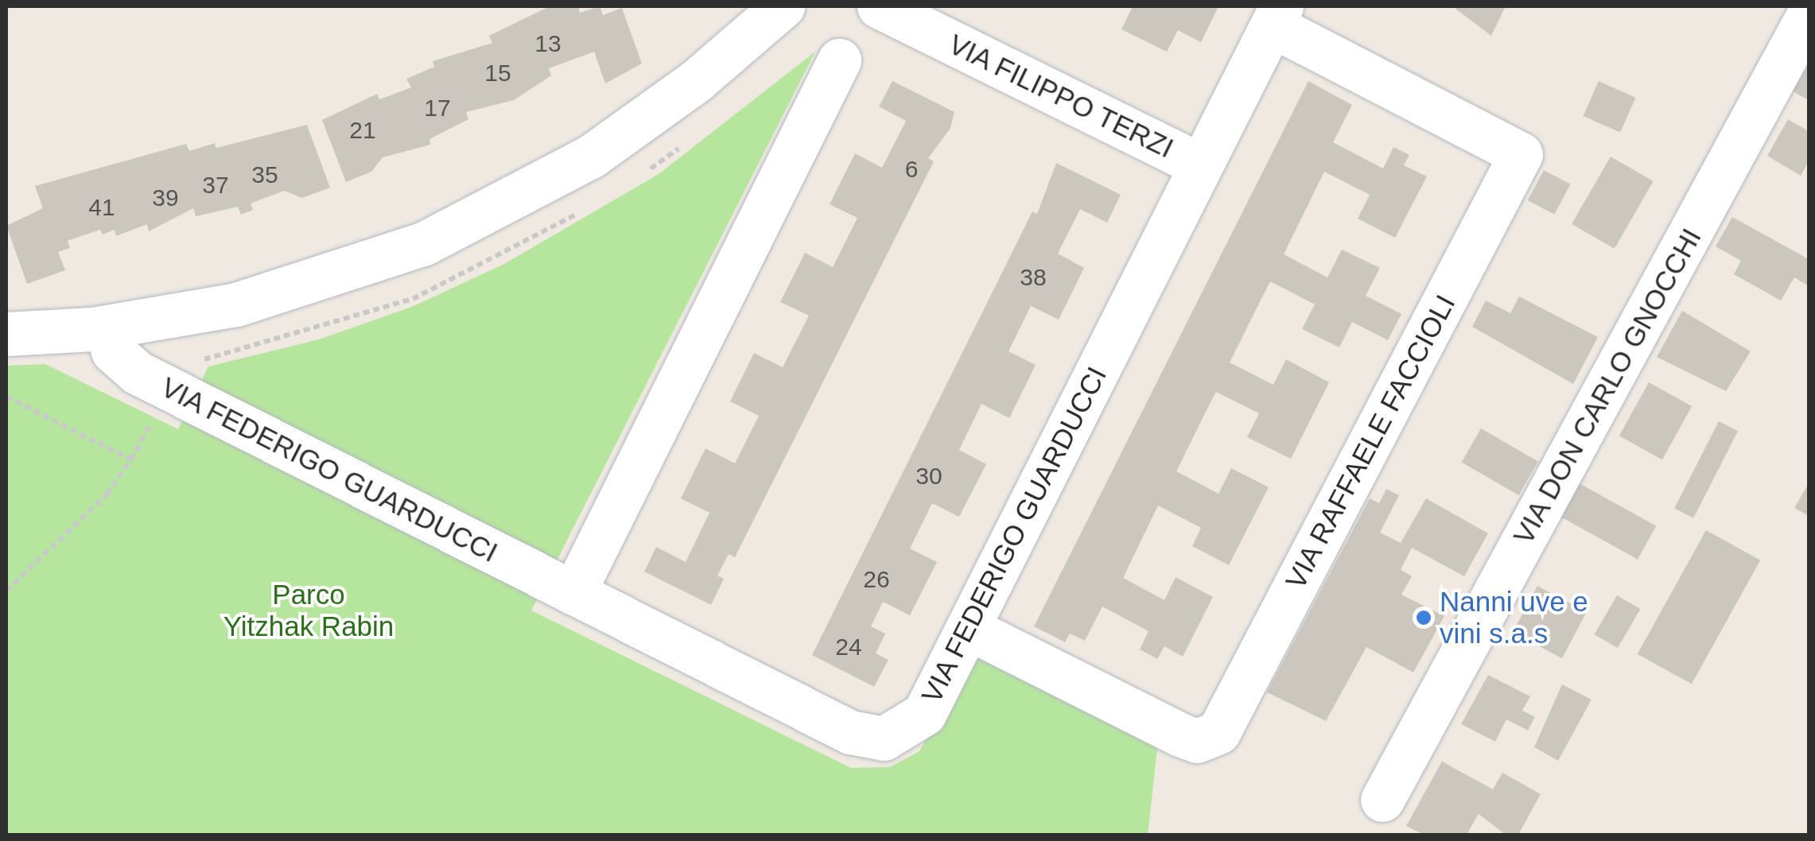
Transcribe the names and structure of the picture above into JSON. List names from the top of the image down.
{
  "streets": {
    "street": [
      "VIA FILIPPO TERZI",
      "VIA DON CARLO GNOCCHI",
      "VIA RAFFAELE FACCIOLI",
      "VIA FEDERIGO GUARDUCCI"
    ]
  },
  "crossings": [
    ["VIA FILIPPO TERZI", "VIA FEDERIGO GUARDUCCI"],
    ["VIA RAFFAELE FACCIOLI", "VIA FEDERIGO GUARDUCCI"]
  ],
  "parks": ["Parco Yitzhak Rabin"],
  "places": ["Nanni uve e vini s.a.s"],
  "house_numbers": [
    "13",
    "15",
    "17",
    "21",
    "6",
    "35",
    "37",
    "39",
    "41",
    "38",
    "30",
    "26",
    "24"
  ]
}
